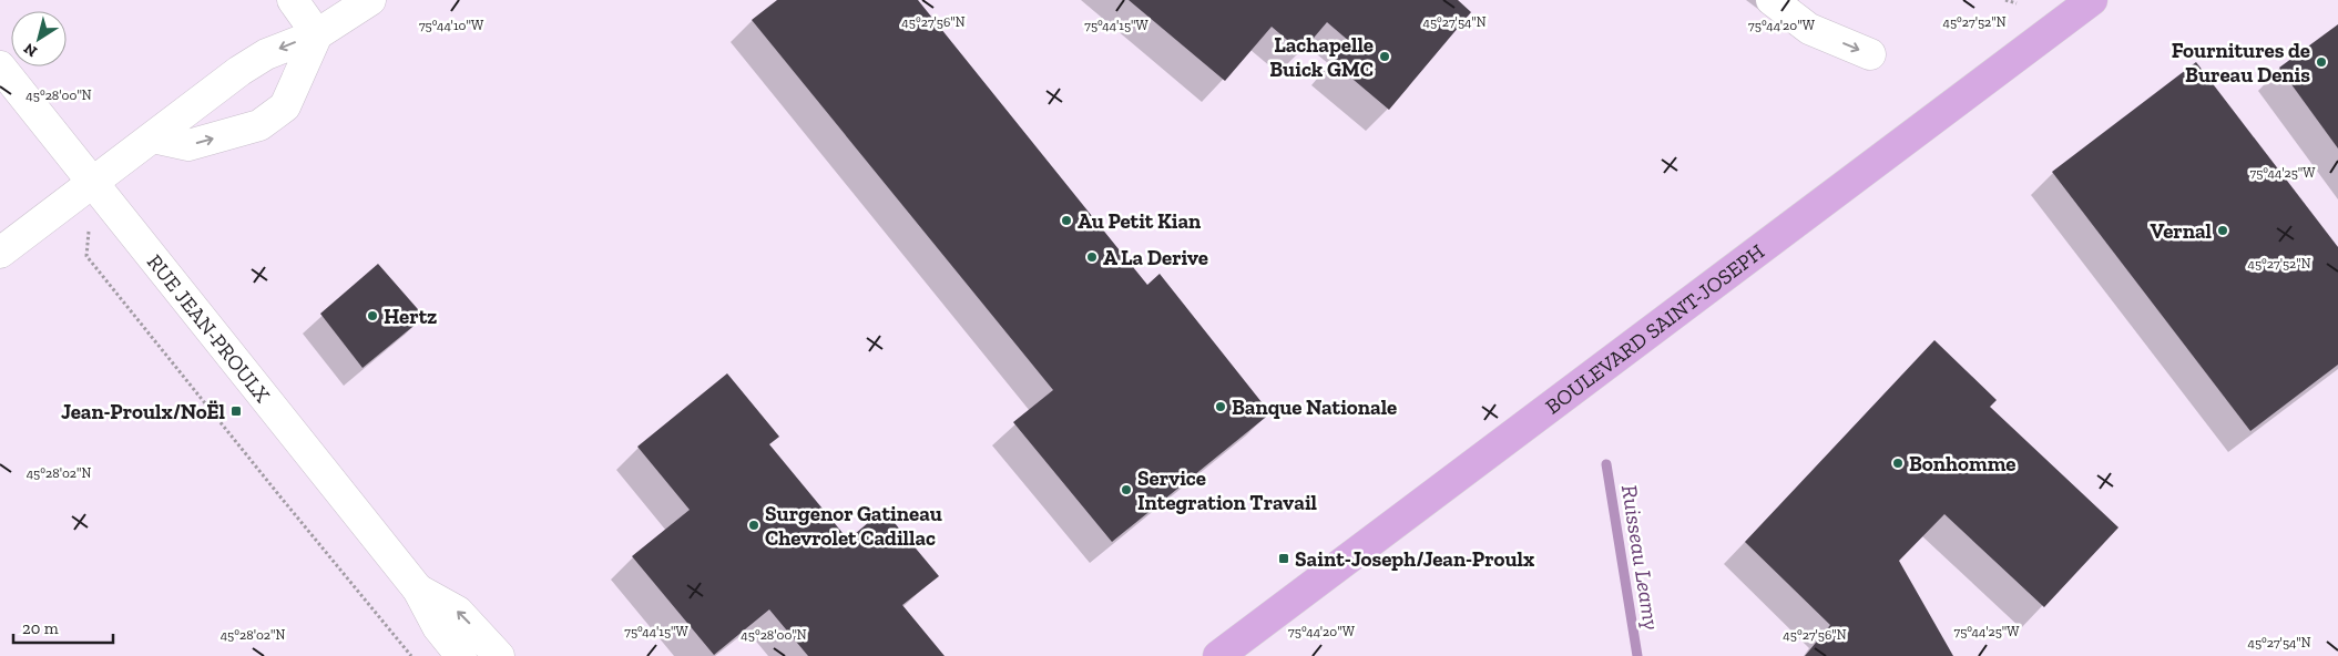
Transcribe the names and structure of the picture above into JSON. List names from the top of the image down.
{
  "streets": {
    "main road": ["BOULEVARD SAINT-JOSEPH"],
    "street": ["RUE JEAN-PROULX"]
  },
  "water": ["Ruisseau Leamy"],
  "places": {
    "other": [
      "Lachapelle Buick GMC",
      "Fournitures de Bureau Denis",
      "Au Petit Kian",
      "Vernal",
      "A La Derive",
      "Hertz",
      "Banque Nationale",
      "Bonhomme",
      "Service Integration Travail",
      "Surgenor Gatineau Chevrolet Cadillac"
    ],
    "transit": ["Jean-Proulx/NoËl", "Saint-Joseph/Jean-Proulx"]
  },
  "scale_bar": "20 m",
  "north": "bottom left",
  "coordinates": [
    "45°27'56\"N",
    "45°27'54\"N",
    "45°27'52\"N",
    "75°44'10\"W",
    "75°44'15\"W",
    "75°44'20\"W",
    "45°28'00\"N",
    "75°44'25\"W",
    "45°28'02\"N"
  ]
}
